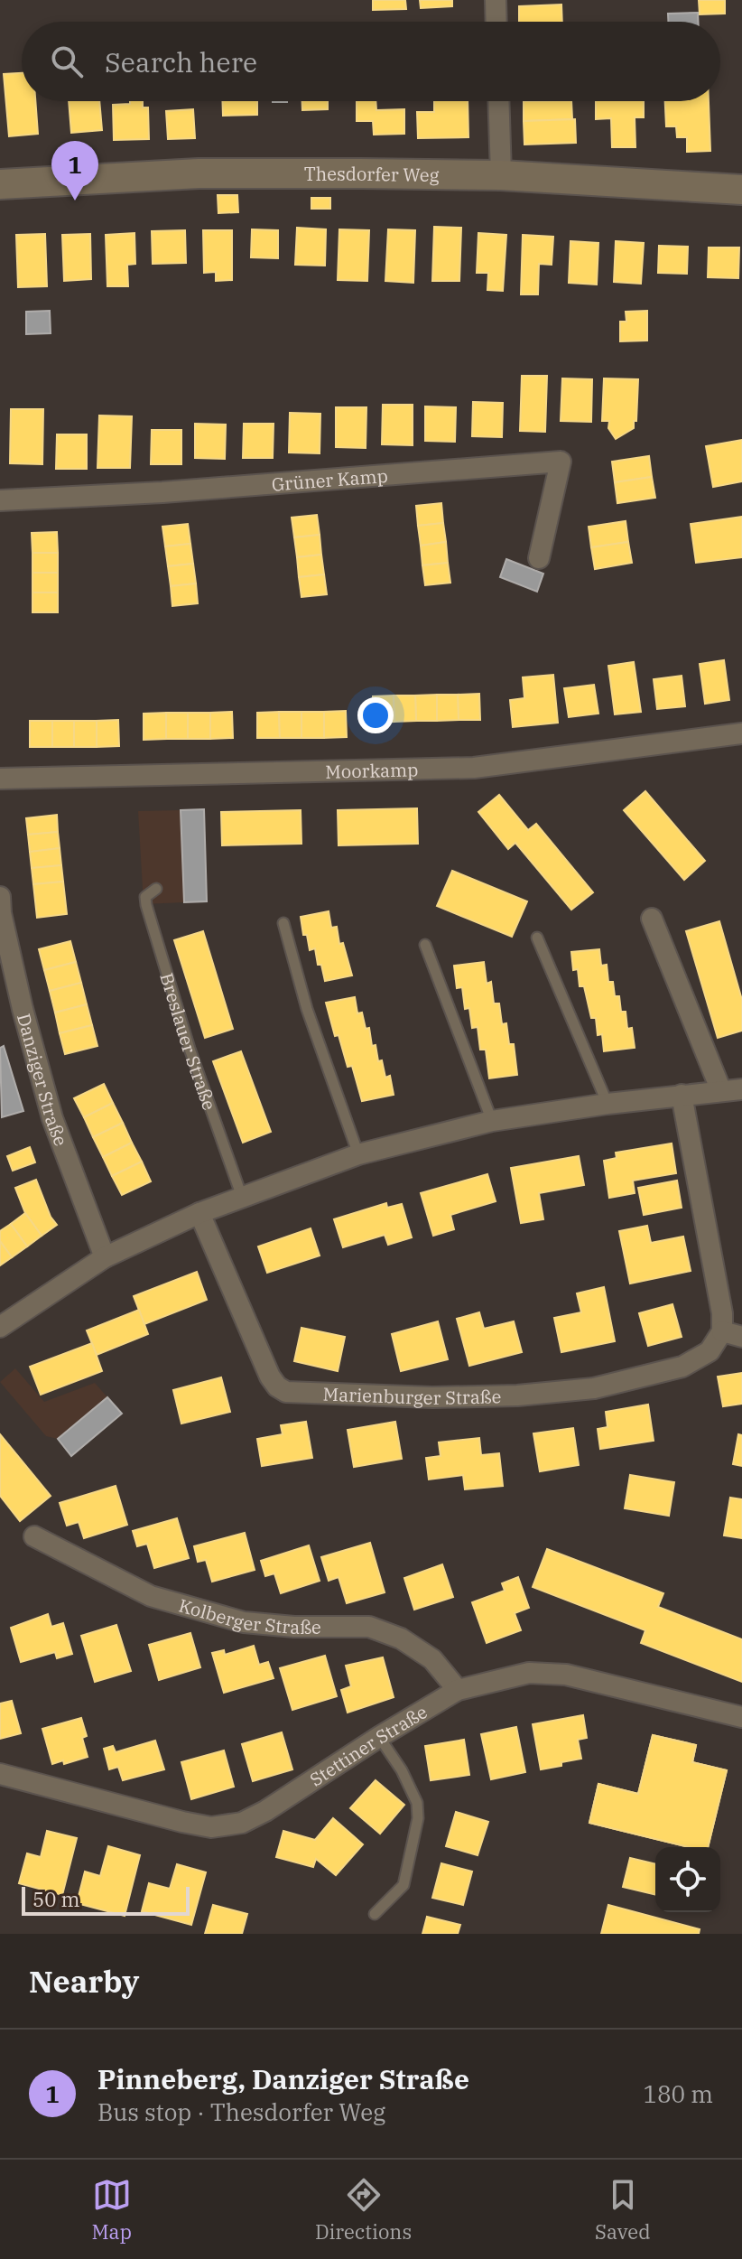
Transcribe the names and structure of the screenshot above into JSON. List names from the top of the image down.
{
  "streets": {
    "street": [
      "Thesdorfer Weg",
      "Grüner Kamp",
      "Moorkamp",
      "Danziger Straße",
      "Marienburger Straße",
      "Kolberger Straße",
      "Stettiner Straße"
    ],
    "lane": ["Breslauer Straße"]
  },
  "crossings": [
    ["Kolberger Straße", "Stettiner Straße"]
  ],
  "scale_bar": "50 m",
  "page": {
    "search": "Search here",
    "pins": "1",
    "scale": "50 m",
    "heading": "Nearby",
    "list": [
      {
        "mark": "1",
        "name": "Pinneberg, Danziger Straße",
        "note": "Bus stop · Thesdorfer Weg",
        "value": "180 m"
      }
    ],
    "nav": ["Map", "Directions", "Saved"]
  }
}
